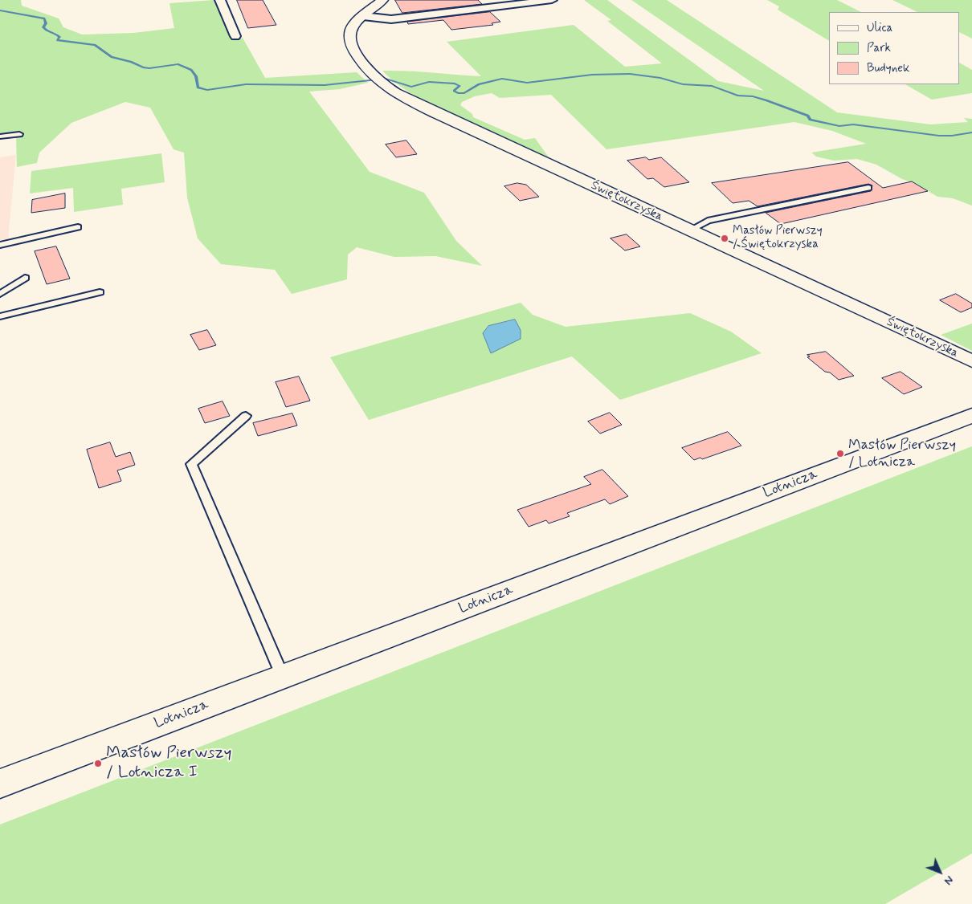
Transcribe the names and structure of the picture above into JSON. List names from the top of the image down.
{
  "streets": {
    "street": ["Świętokrzyska", "Lotnicza"]
  },
  "places": ["Masłów Pierwszy / Świętokrzyska", "Masłów Pierwszy / Lotnicza", "Masłów Pierwszy / Lotnicza I"],
  "legend": ["Ulica", "Park", "Budynek"],
  "north": "bottom right"
}
